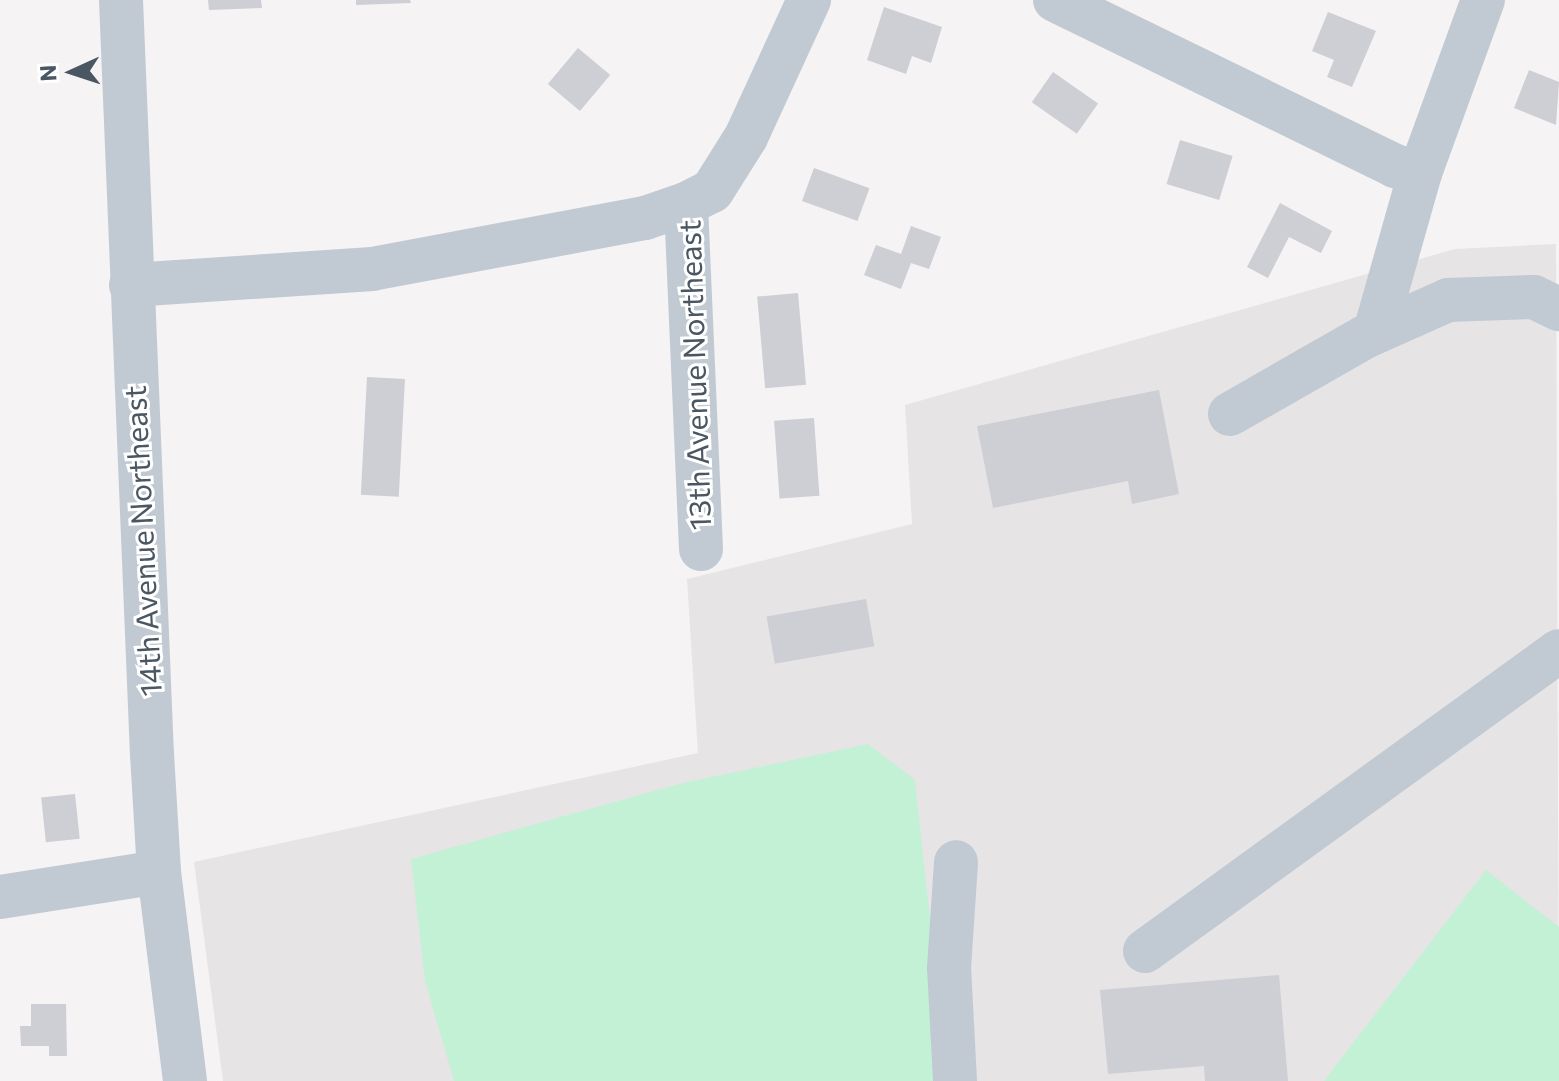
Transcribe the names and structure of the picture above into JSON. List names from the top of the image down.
{
  "streets": {
    "street": ["13th Avenue Northeast", "14th Avenue Northeast"]
  },
  "north": "left"
}
